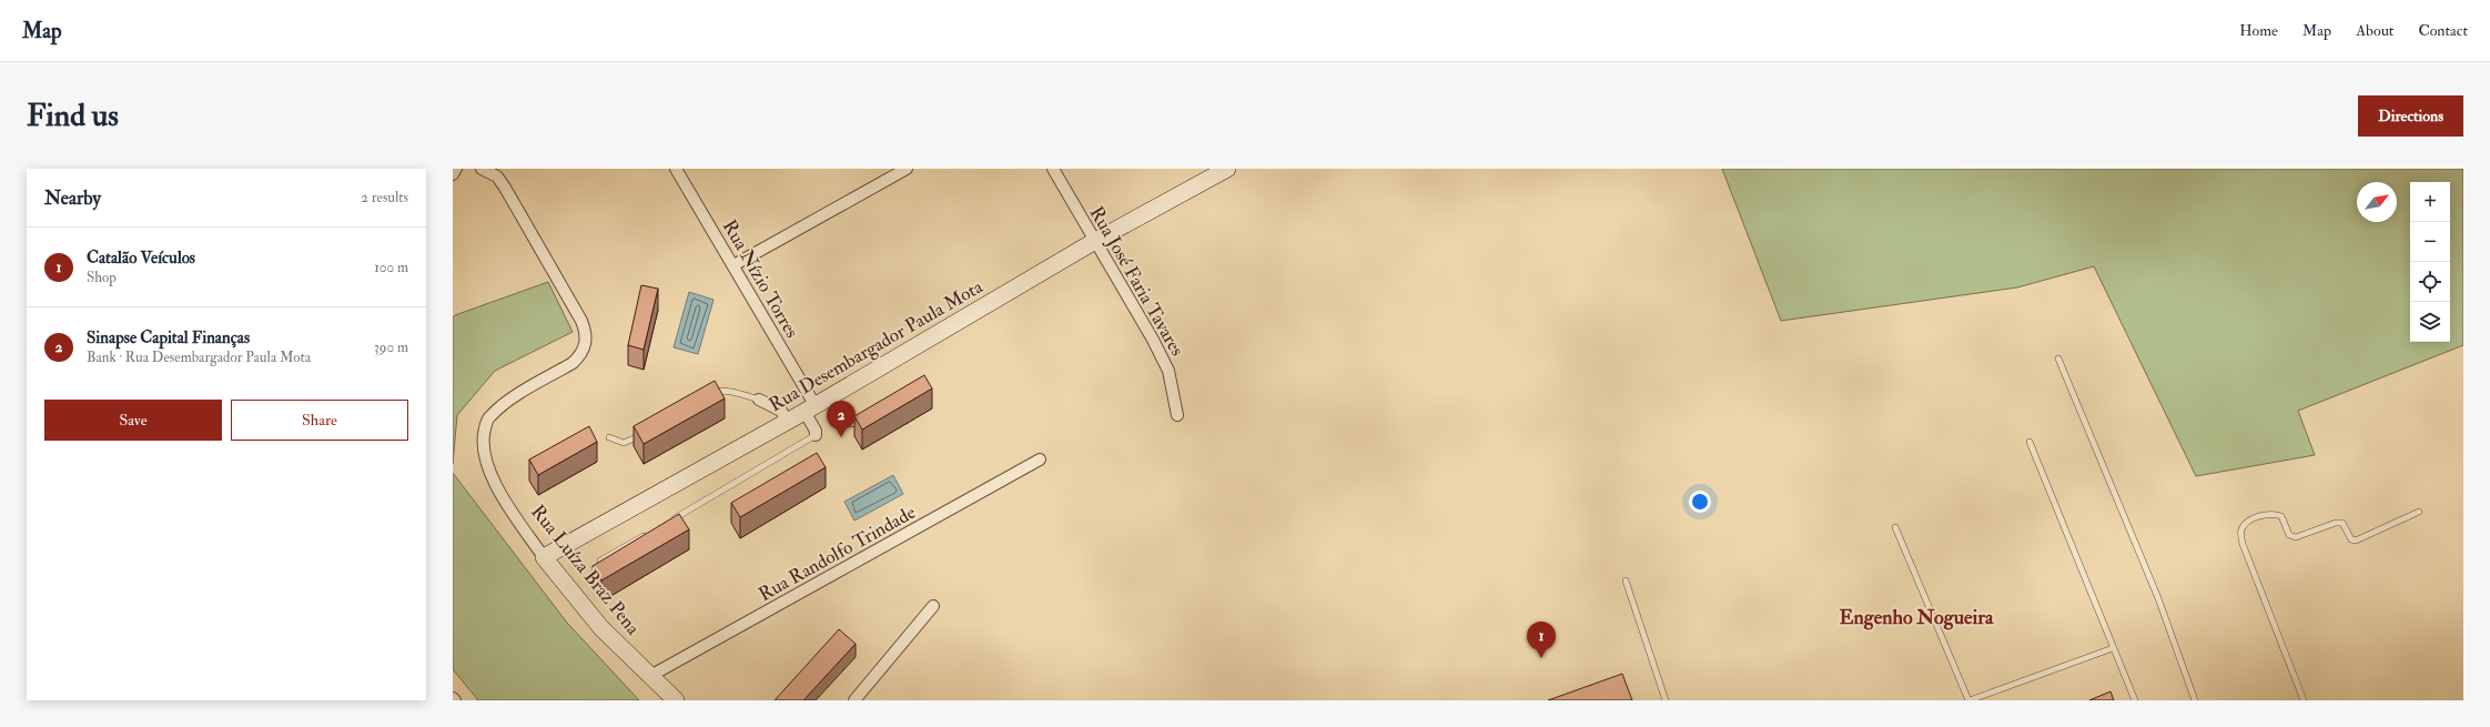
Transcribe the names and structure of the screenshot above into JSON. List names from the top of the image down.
{
  "streets": {
    "street": [
      "Rua Nízio Torres",
      "Rua José Faria Tavares",
      "Rua Desembargador Paula Mota",
      "Rua Randolfo Trindade",
      "Rua Luíza Braz Pena"
    ]
  },
  "crossings": [
    ["Rua Nízio Torres", "Rua Desembargador Paula Mota"],
    ["Rua José Faria Tavares", "Rua Desembargador Paula Mota"],
    ["Rua Desembargador Paula Mota", "Rua Luíza Braz Pena"],
    ["Rua Randolfo Trindade", "Rua Luíza Braz Pena"]
  ],
  "districts": ["Engenho Nogueira"],
  "north": "top right",
  "page": {
    "header": "Map",
    "nav": [
      "Home",
      "Map",
      "About",
      "Contact"
    ],
    "buttons": [
      "Directions",
      ["Save", "Share"]
    ],
    "title": "Find us",
    "heading": ["Nearby", "2 results"],
    "map_buttons": ["+", "−"],
    "list": [
      {
        "mark": "1",
        "name": "Catalão Veículos",
        "note": "Shop",
        "value": "100 m"
      },
      {
        "mark": "2",
        "name": "Sinapse Capital Finanças",
        "note": "Bank · Rua Desembargador Paula Mota",
        "value": "390 m"
      }
    ],
    "pins": ["2", "1"]
  }
}
